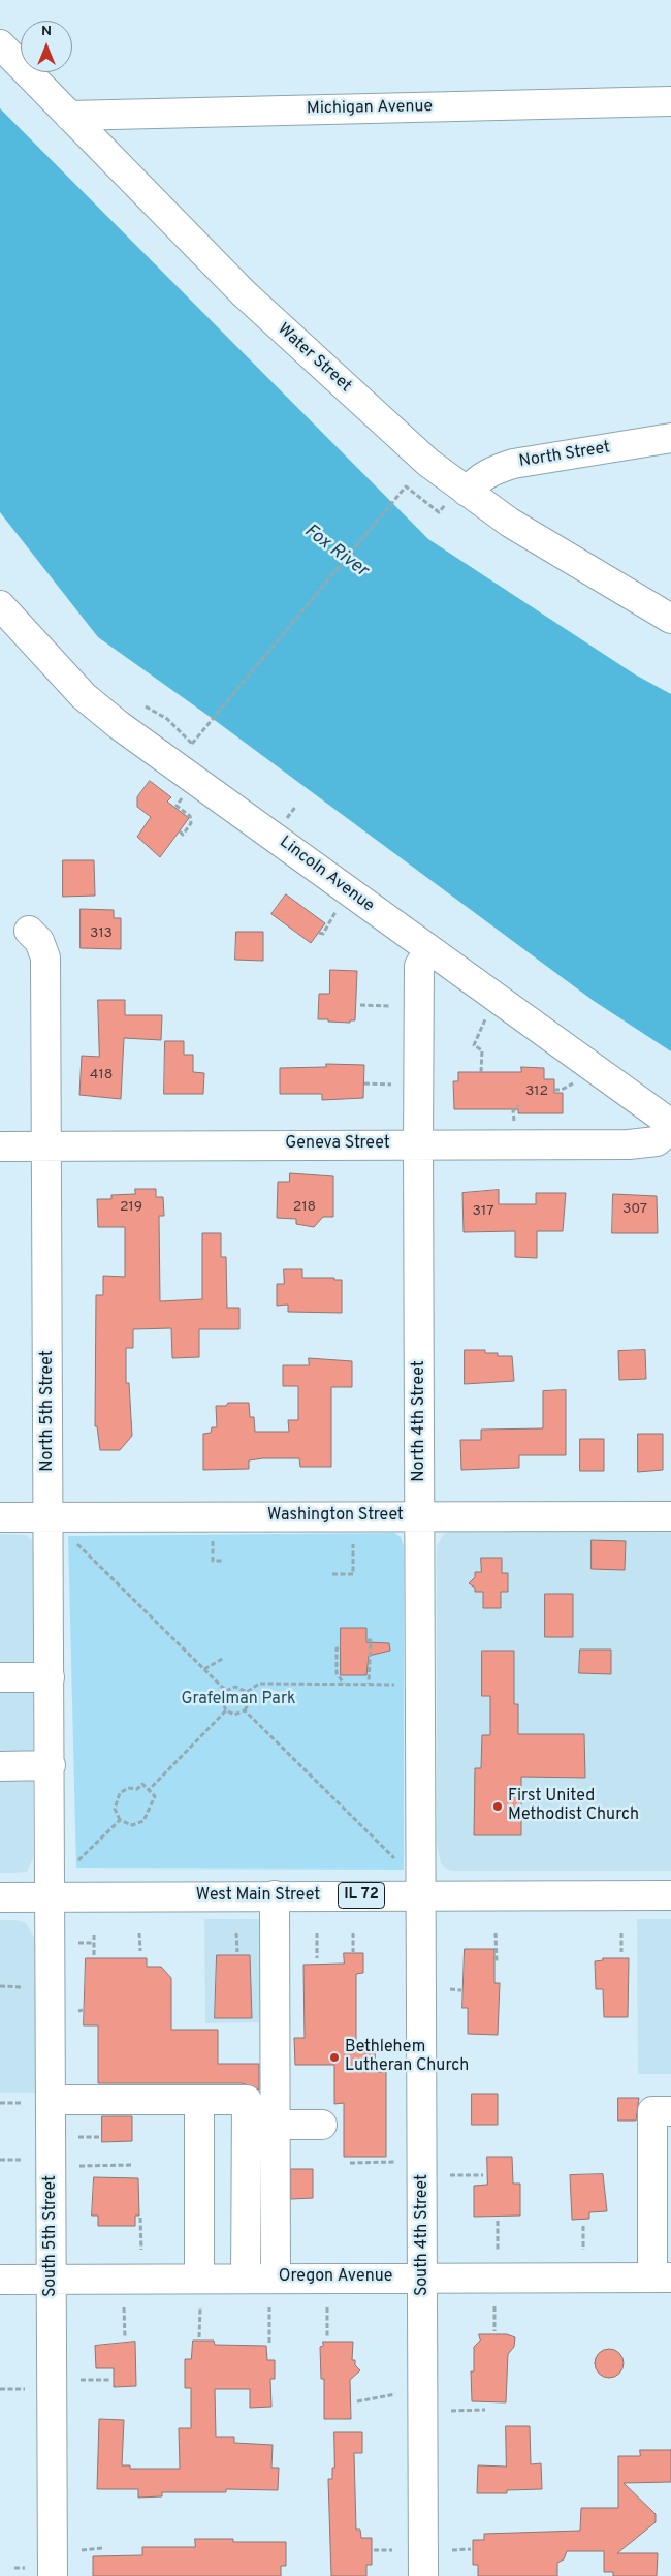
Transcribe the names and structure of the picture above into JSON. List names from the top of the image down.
{
  "streets": {
    "street": [
      "Michigan Avenue",
      "Water Street",
      "North Street",
      "Lincoln Avenue",
      "Geneva Street",
      "North 5th Street",
      "North 4th Street",
      "Washington Street",
      "IL 72",
      "West Main Street",
      "South 4th Street",
      "South 5th Street",
      "Oregon Avenue"
    ]
  },
  "crossings": [
    ["Michigan Avenue", "Water Street"],
    ["Water Street", "North Street"],
    ["Lincoln Avenue", "North 4th Street"],
    ["Geneva Street", "North 5th Street"],
    ["Geneva Street", "North 4th Street"],
    ["North 5th Street", "Washington Street"],
    ["North 5th Street", "West Main Street"],
    ["North 5th Street", "South 5th Street"],
    ["North 4th Street", "Washington Street"],
    ["North 4th Street", "West Main Street"],
    ["North 4th Street", "South 4th Street"],
    ["West Main Street", "South 4th Street"],
    ["West Main Street", "South 5th Street"],
    ["South 4th Street", "Oregon Avenue"],
    ["South 5th Street", "Oregon Avenue"]
  ],
  "water": ["Fox River"],
  "parks": ["Grafelman Park"],
  "places": ["First United Methodist Church", "Bethlehem Lutheran Church"],
  "house_numbers": [
    "313",
    "418",
    "312",
    "219",
    "218",
    "307",
    "317"
  ],
  "north": "top"
}
